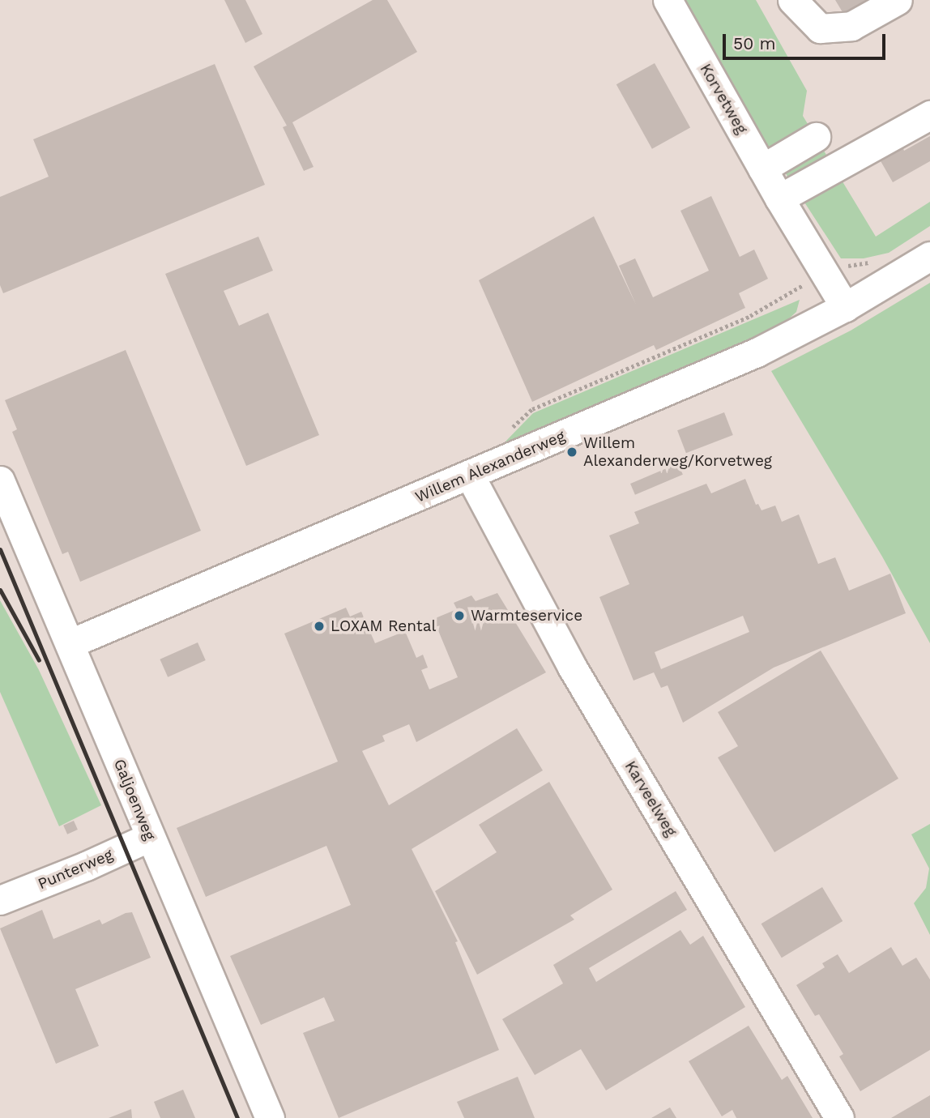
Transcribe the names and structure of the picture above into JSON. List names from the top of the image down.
{
  "streets": {
    "street": [
      "Korvetweg",
      "Willem Alexanderweg",
      "Karveelweg",
      "Galjoenweg",
      "Punterweg"
    ]
  },
  "crossings": [
    ["Korvetweg", "Willem Alexanderweg"],
    ["Willem Alexanderweg", "Karveelweg"],
    ["Willem Alexanderweg", "Galjoenweg"],
    ["Galjoenweg", "Punterweg"]
  ],
  "places": ["Willem Alexanderweg/Korvetweg", "Warmteservice", "LOXAM Rental"],
  "scale_bar": "50 m"
}
